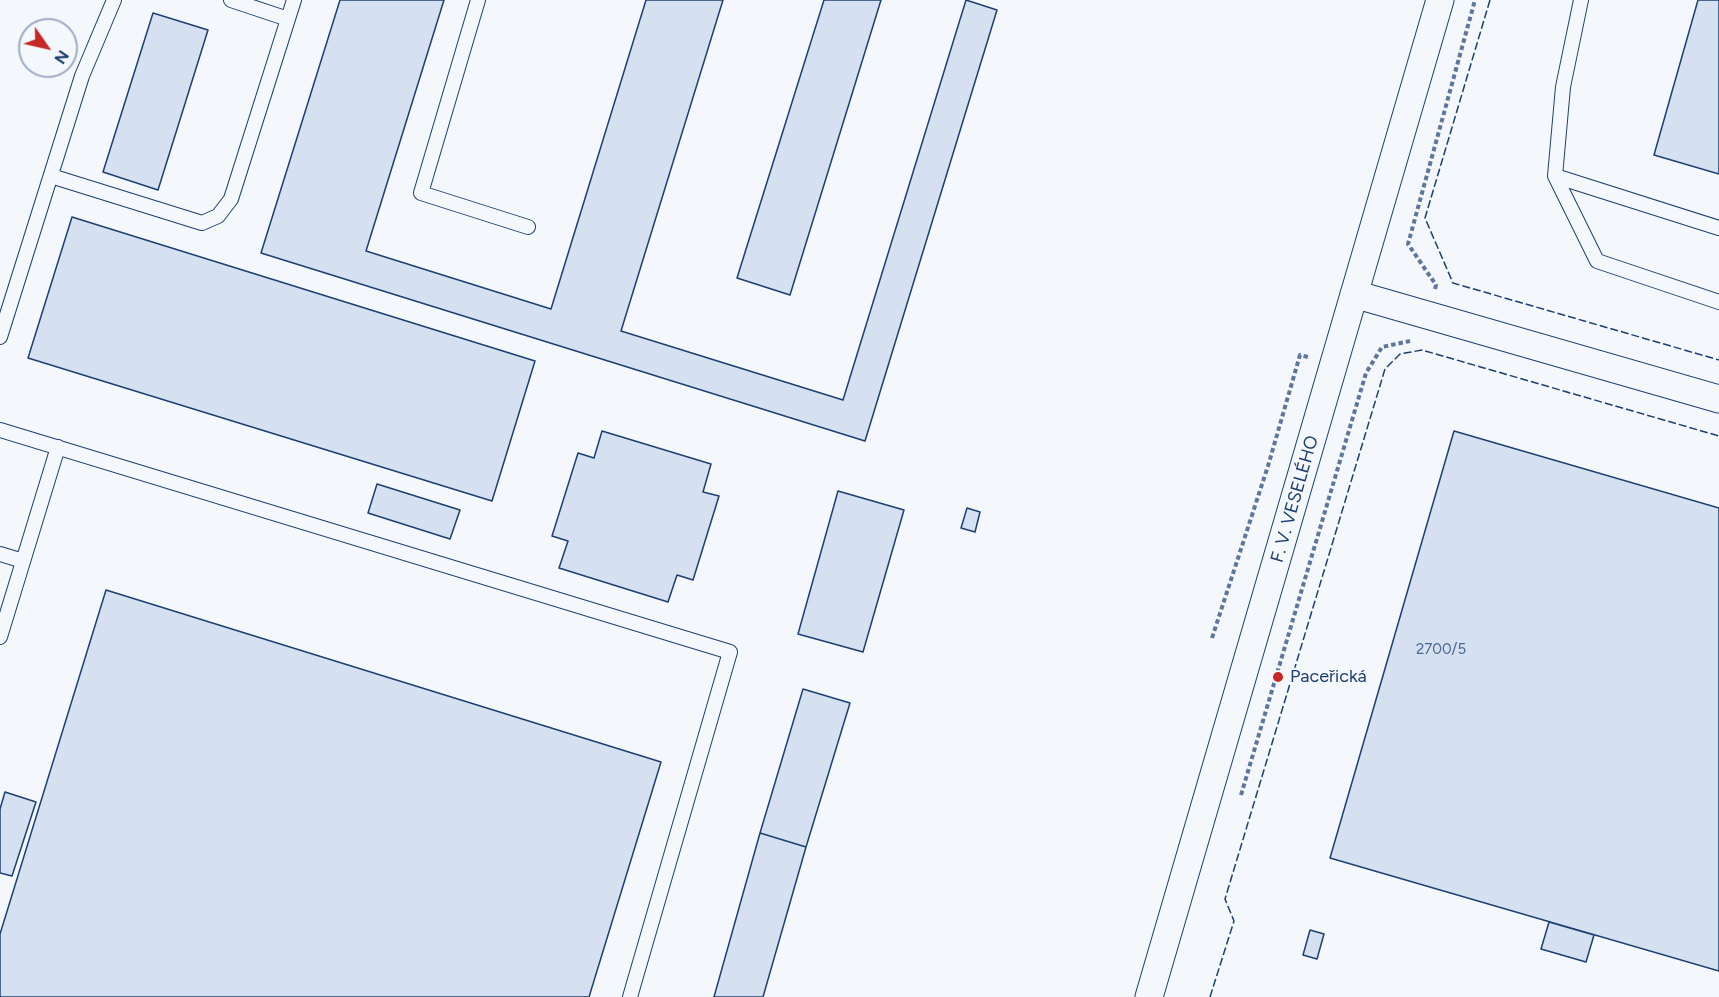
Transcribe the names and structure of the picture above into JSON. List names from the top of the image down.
{
  "streets": {
    "street": ["F. V. VESELÉHO"]
  },
  "places": ["Paceřická"],
  "house_numbers": ["2700/5"],
  "north": "bottom right"
}
